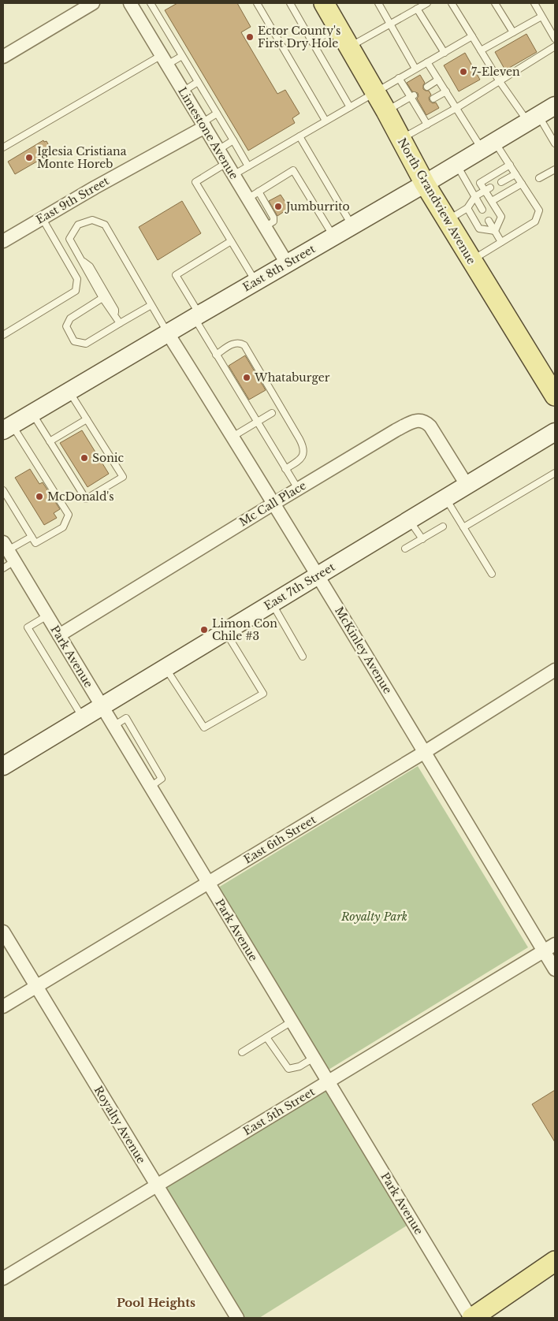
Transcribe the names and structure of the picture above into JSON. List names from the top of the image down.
{
  "streets": {
    "main road": ["North Grandview Avenue"],
    "street": [
      "Limestone Avenue",
      "East 9th Street",
      "East 8th Street",
      "Mc Call Place",
      "East 7th Street",
      "McKinley Avenue",
      "Park Avenue",
      "East 6th Street",
      "East 5th Street",
      "Royalty Avenue"
    ]
  },
  "crossings": [
    ["Limestone Avenue", "East 9th Street"],
    ["Limestone Avenue", "East 8th Street"],
    ["North Grandview Avenue", "East 8th Street"],
    ["East 8th Street", "McKinley Avenue"],
    ["Mc Call Place", "East 7th Street"],
    ["Mc Call Place", "McKinley Avenue"],
    ["Mc Call Place", "Park Avenue"],
    ["East 7th Street", "McKinley Avenue"],
    ["East 7th Street", "Park Avenue"],
    ["McKinley Avenue", "East 6th Street"],
    ["McKinley Avenue", "East 5th Street"],
    ["Park Avenue", "East 6th Street"],
    ["Park Avenue", "East 5th Street"],
    ["East 6th Street", "Royalty Avenue"],
    ["East 5th Street", "Royalty Avenue"]
  ],
  "districts": ["Pool Heights"],
  "parks": ["Royalty Park"],
  "places": [
    "Ector County's First Dry Hole",
    "7-Eleven",
    "Iglesia Cristiana Monte Horeb",
    "Jumburrito",
    "Whataburger",
    "Sonic",
    "McDonald's",
    "Limon Con Chile #3"
  ]
}
